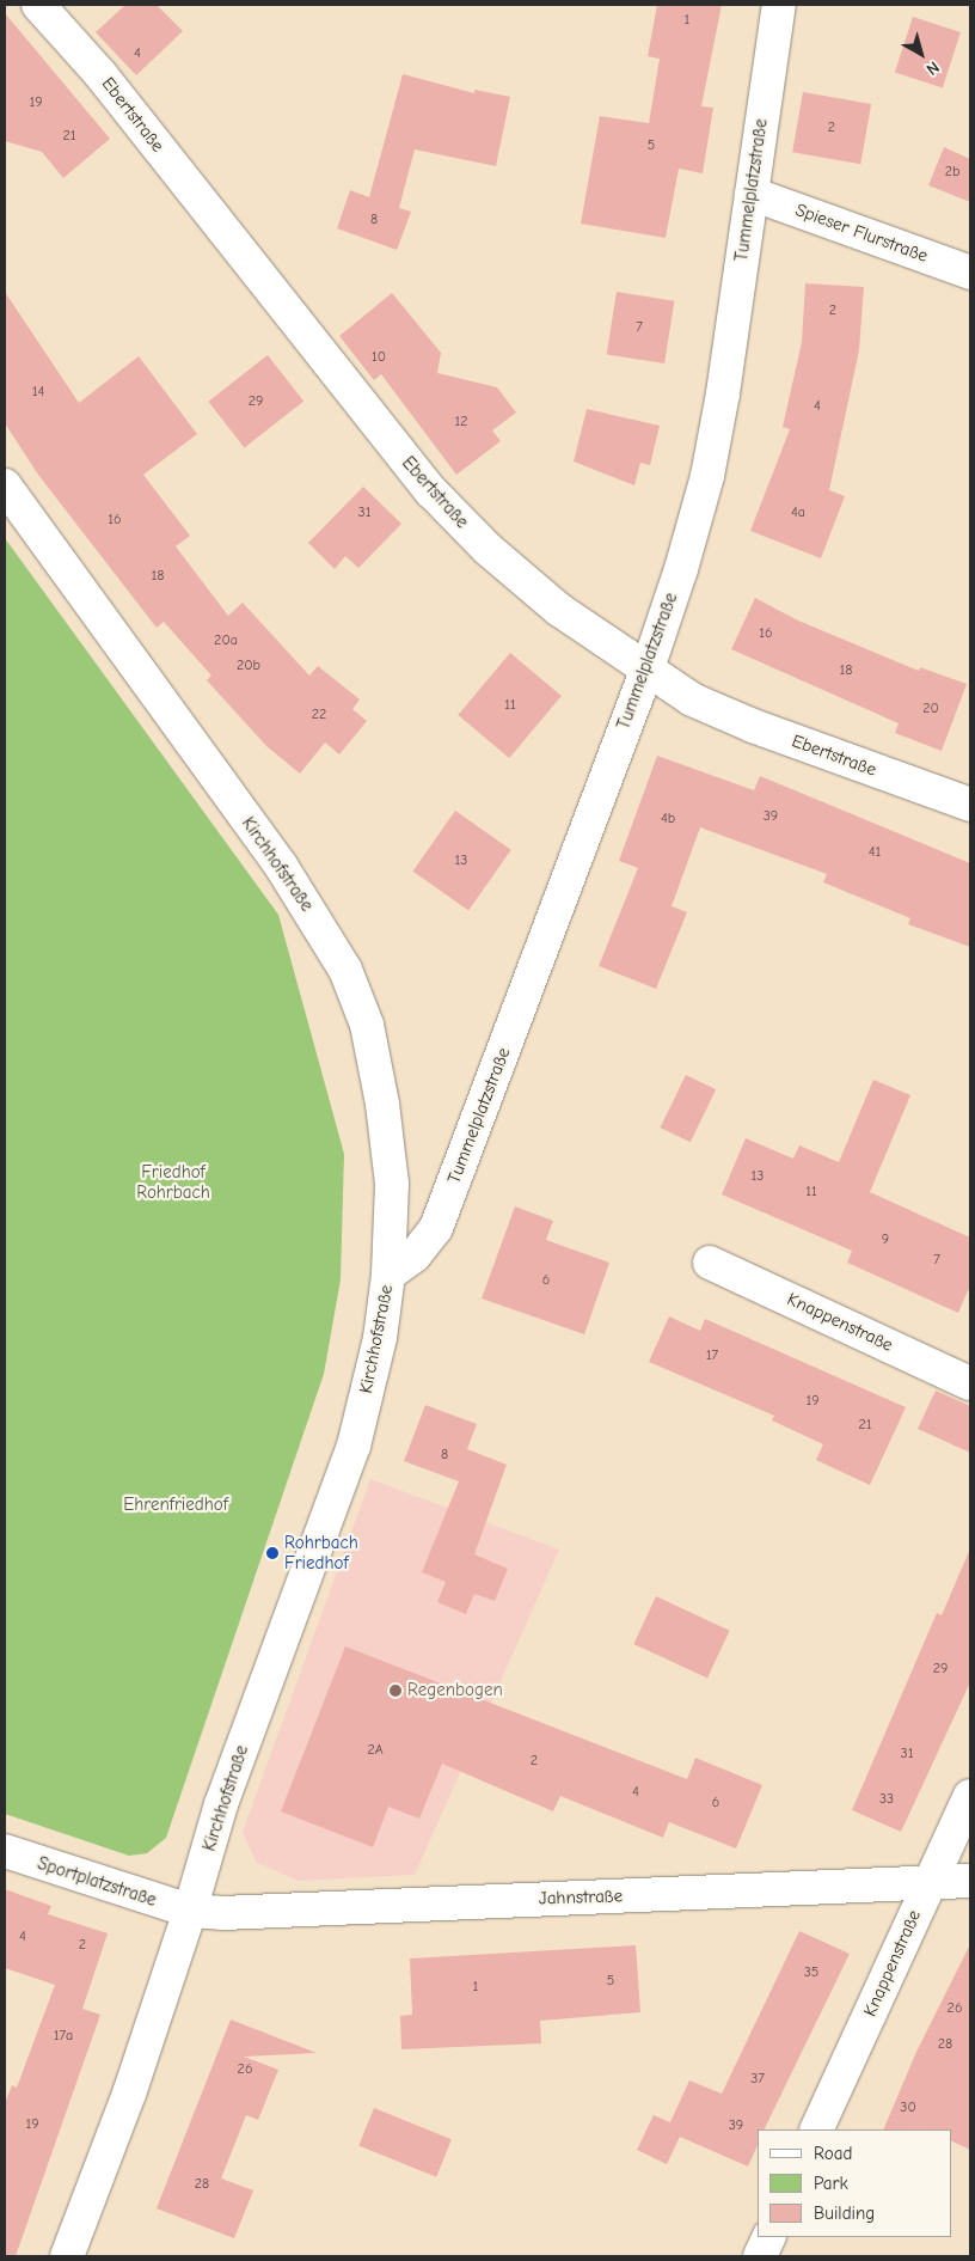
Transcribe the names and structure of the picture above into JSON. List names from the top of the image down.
{
  "streets": {
    "street": [
      "Ebertstraße",
      "Tummelplatzstraße",
      "Spieser Flurstraße",
      "Kirchhofstraße",
      "Knappenstraße",
      "Sportplatzstraße",
      "Jahnstraße"
    ]
  },
  "crossings": [
    ["Ebertstraße", "Tummelplatzstraße"],
    ["Tummelplatzstraße", "Spieser Flurstraße"],
    ["Tummelplatzstraße", "Kirchhofstraße"],
    ["Kirchhofstraße", "Sportplatzstraße"],
    ["Kirchhofstraße", "Jahnstraße"],
    ["Knappenstraße", "Jahnstraße"],
    ["Sportplatzstraße", "Jahnstraße"]
  ],
  "parks": ["Friedhof Rohrbach", "Ehrenfriedhof"],
  "places": ["Rohrbach Friedhof", "Regenbogen"],
  "house_numbers": [
    "1",
    "4",
    "19",
    "2",
    "21",
    "5",
    "2b",
    "8",
    "2",
    "7",
    "10",
    "14",
    "29",
    "4",
    "12",
    "31",
    "4a",
    "16",
    "18",
    "16",
    "20a",
    "20b",
    "18",
    "11",
    "20",
    "22",
    "39",
    "4b",
    "41",
    "13",
    "13",
    "11",
    "9",
    "7",
    "6",
    "17",
    "19",
    "21",
    "8",
    "29",
    "2A",
    "31",
    "2",
    "4",
    "33",
    "6",
    "4",
    "2",
    "35",
    "5",
    "1",
    "26",
    "17a",
    "28",
    "26",
    "37",
    "30",
    "19",
    "39",
    "28"
  ],
  "legend": ["Road", "Park", "Building"],
  "north": "bottom right"
}
